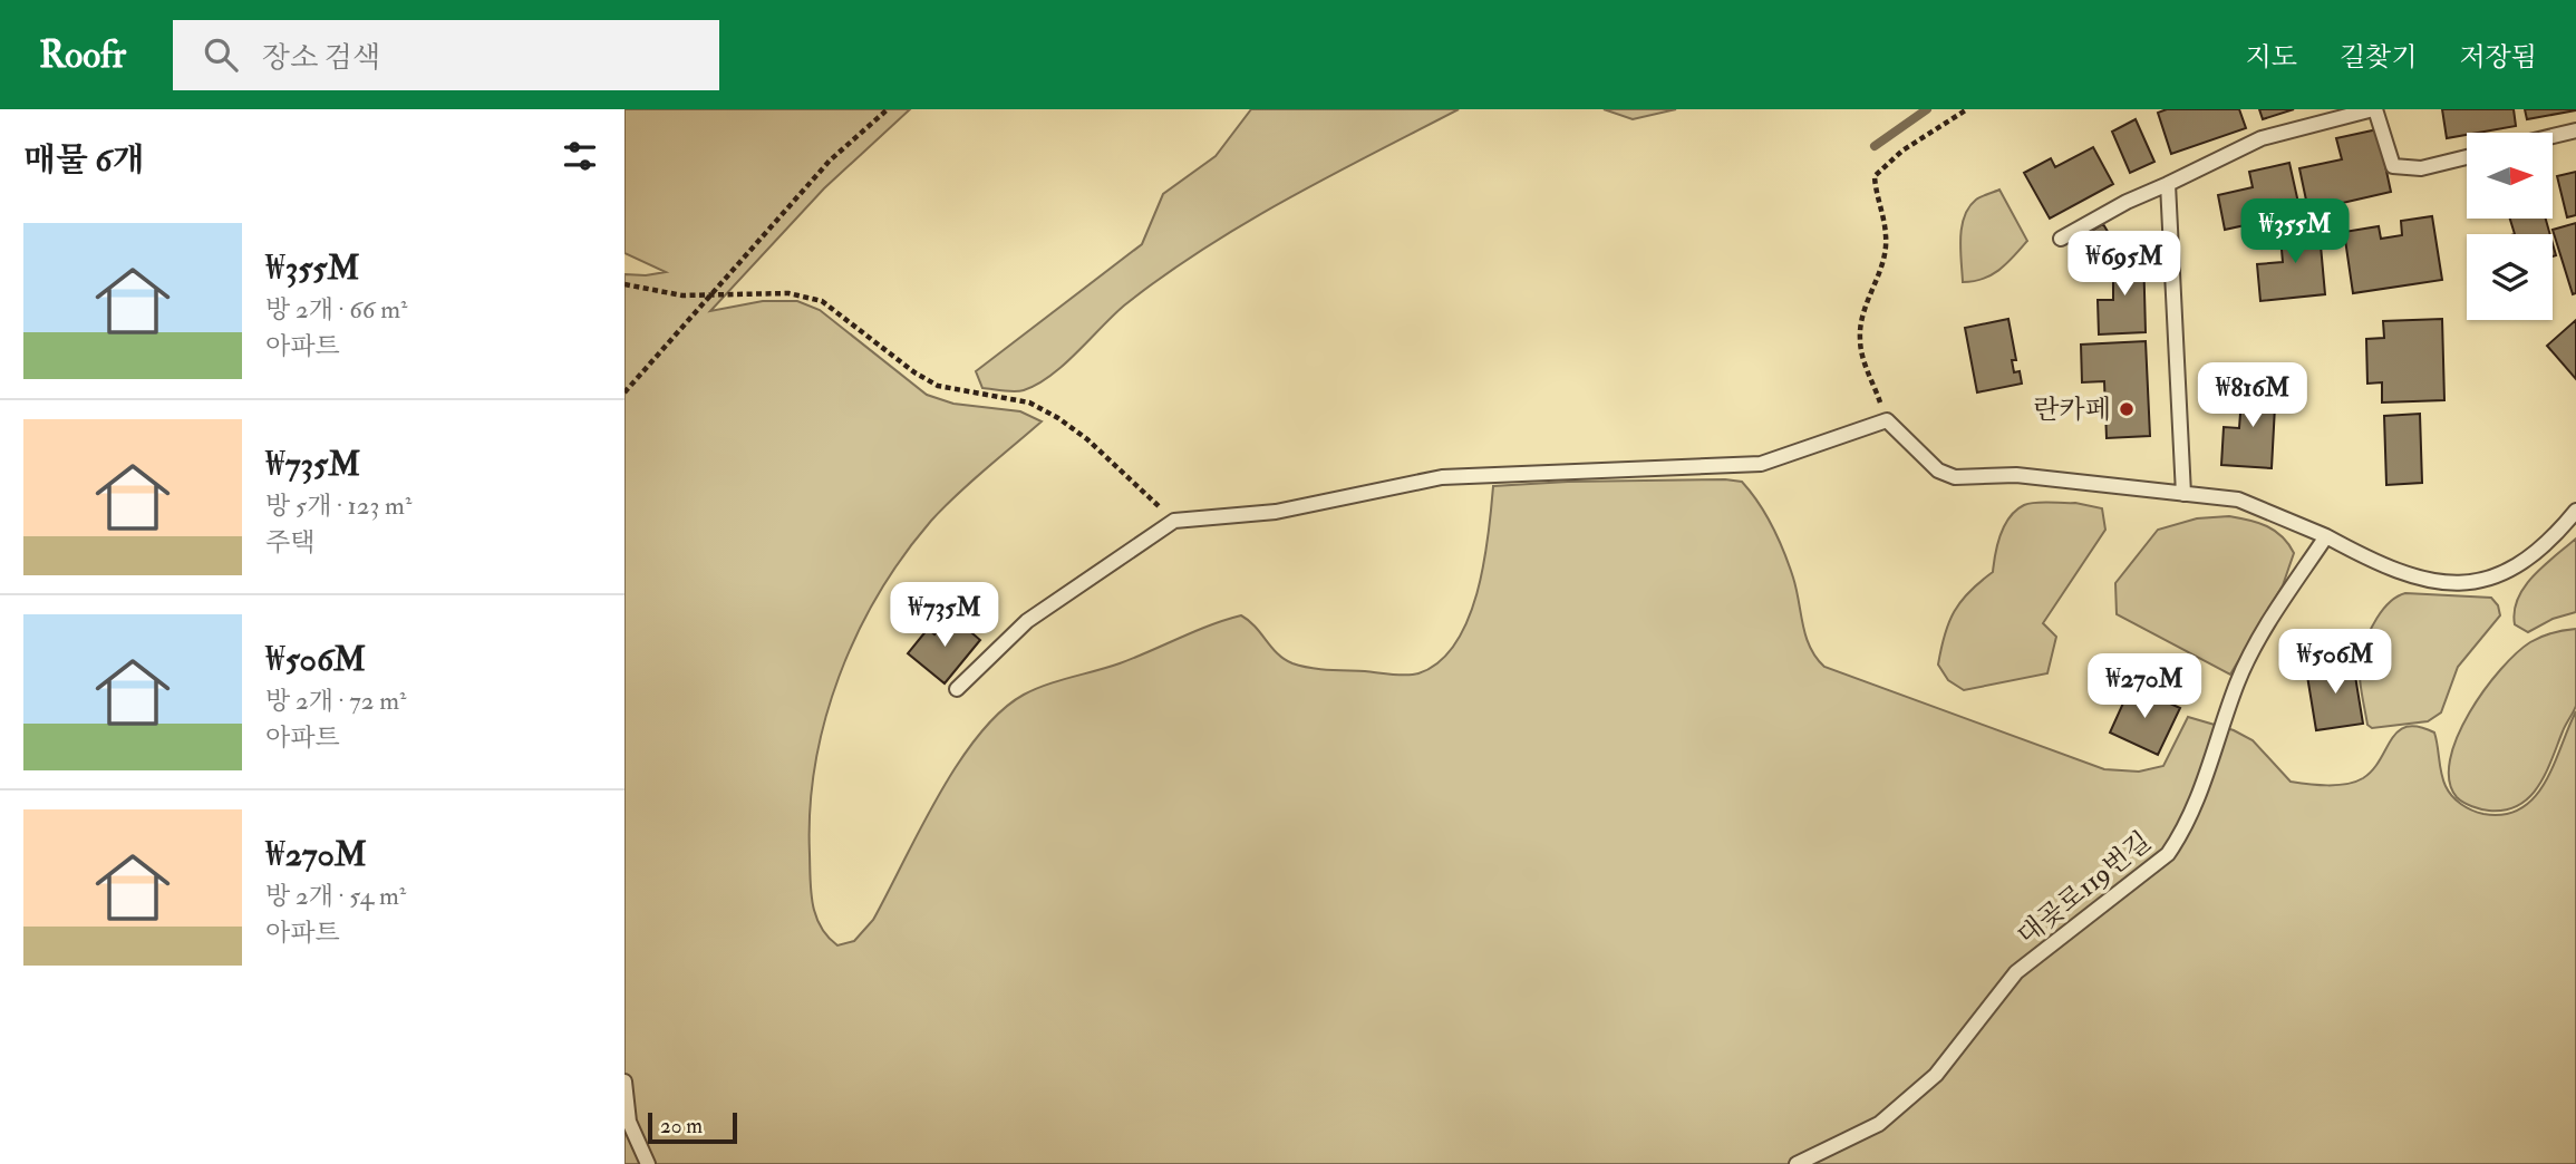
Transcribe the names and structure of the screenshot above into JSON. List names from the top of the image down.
{
  "streets": {
    "lane": ["대곶로119번길"]
  },
  "places": ["란카페"],
  "scale_bar": "20 m",
  "north": "right",
  "page": {
    "header": "Roofr",
    "search": "장소 검색",
    "nav": ["지도", "길찾기", "저장됨"],
    "heading": "매물 6개",
    "price": [
      "₩355M",
      "₩695M",
      "₩816M",
      "₩735M",
      "₩506M",
      "₩270M"
    ],
    "list": [
      {
        "name": "₩355M",
        "note": "방 2개 · 66 m² · 아파트"
      },
      {
        "name": "₩735M",
        "note": "방 5개 · 123 m² · 주택"
      },
      {
        "name": "₩506M",
        "note": "방 2개 · 72 m² · 아파트"
      },
      {
        "name": "₩270M",
        "note": "방 2개 · 54 m² · 아파트"
      }
    ],
    "scale": "20 m"
  }
}
